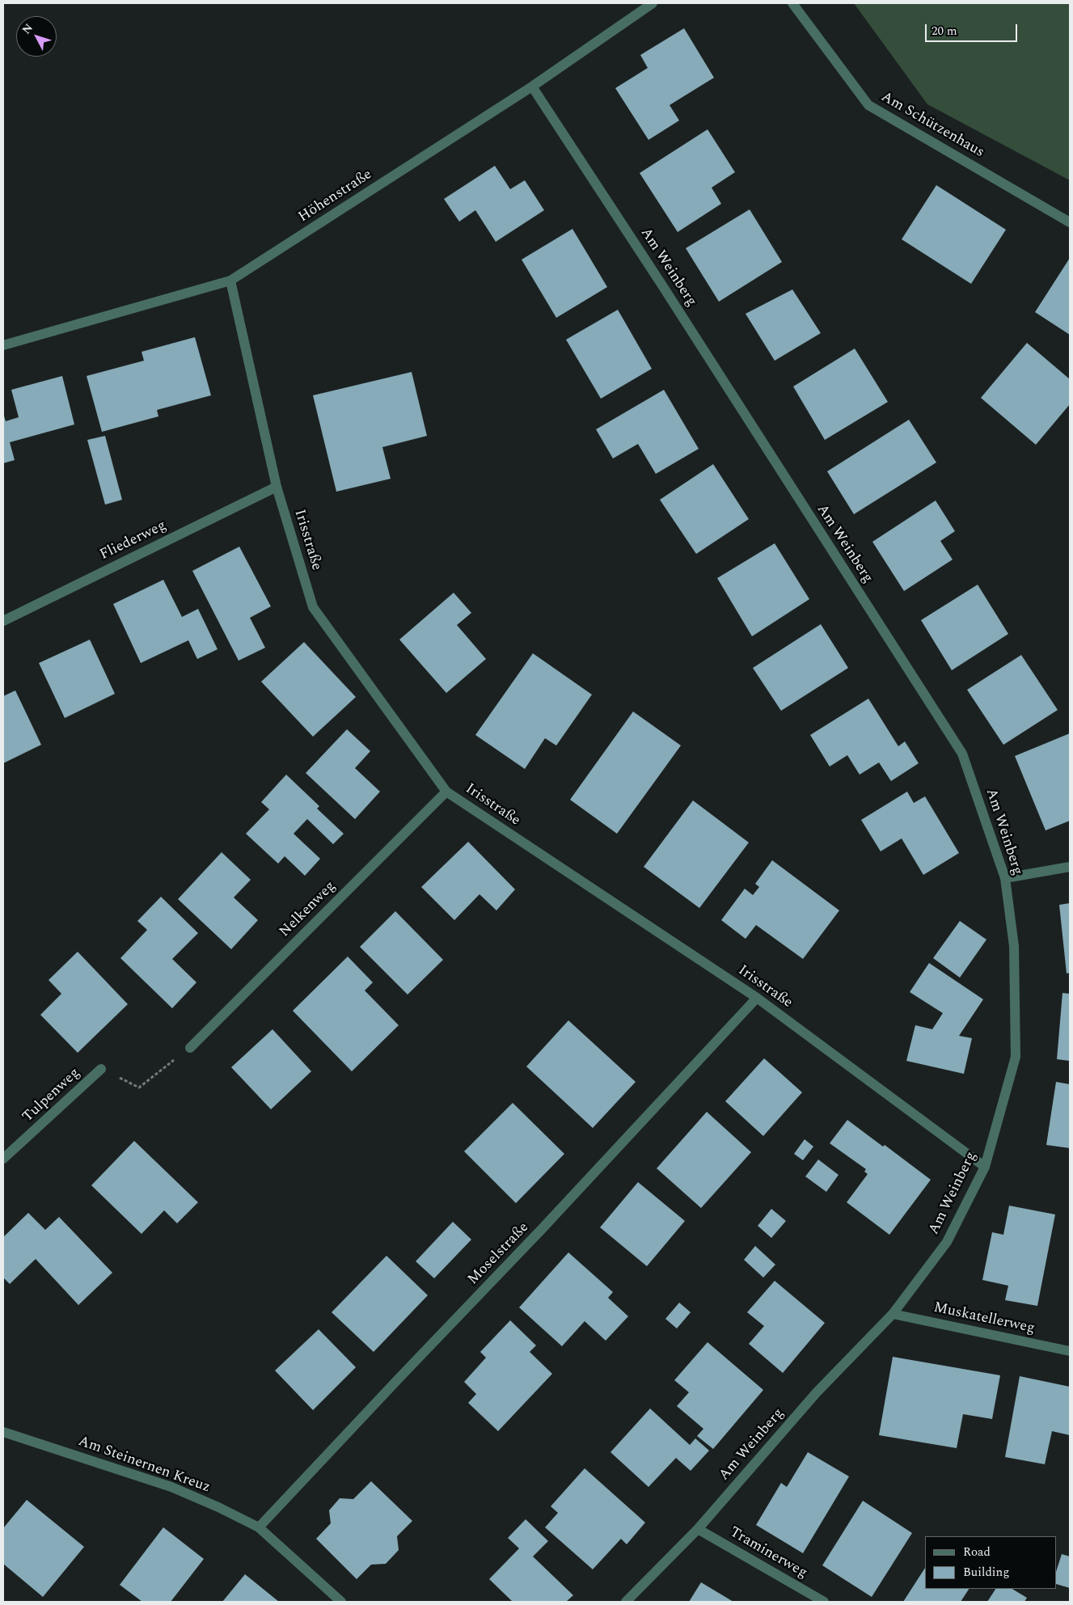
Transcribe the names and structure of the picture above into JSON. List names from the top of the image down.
{
  "streets": {
    "street": [
      "Am Schützenhaus",
      "Höhenstraße",
      "Am Weinberg",
      "Irisstraße",
      "Fliederweg",
      "Nelkenweg",
      "Tulpenweg",
      "Moselstraße",
      "Muskatellerweg",
      "Am Steinernen Kreuz",
      "Traminerweg"
    ]
  },
  "crossings": [
    ["Höhenstraße", "Am Weinberg"],
    ["Höhenstraße", "Irisstraße"],
    ["Am Weinberg", "Irisstraße"],
    ["Am Weinberg", "Muskatellerweg"],
    ["Am Weinberg", "Traminerweg"],
    ["Irisstraße", "Fliederweg"],
    ["Irisstraße", "Nelkenweg"],
    ["Irisstraße", "Moselstraße"],
    ["Moselstraße", "Am Steinernen Kreuz"]
  ],
  "legend": ["Road", "Building"],
  "scale_bar": "20 m",
  "north": "top left"
}
